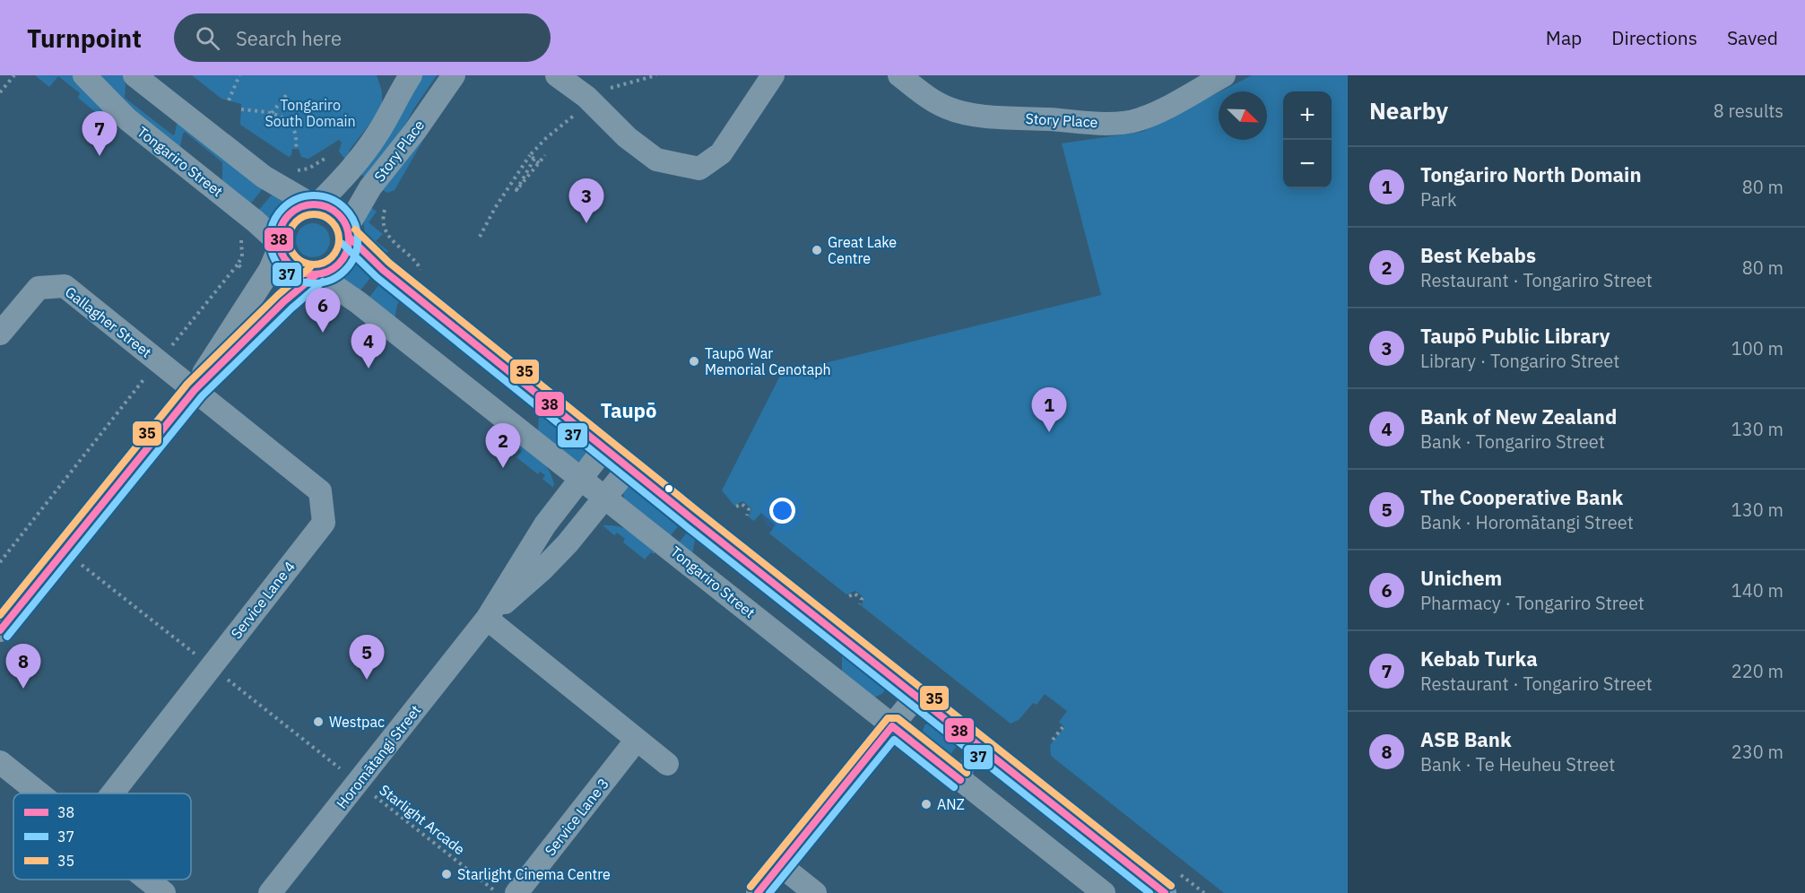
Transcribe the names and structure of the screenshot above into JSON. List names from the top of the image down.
{
  "streets": {
    "street": [
      "Story Place",
      "Tongariro Street",
      "Gallagher Street",
      "Service Lane 4",
      "Horomātangi Street",
      "Service Lane 3"
    ],
    "path": ["Starlight Arcade"]
  },
  "crossings": [
    ["Story Place", "Tongariro Street"],
    ["Tongariro Street", "Horomātangi Street"],
    ["Gallagher Street", "Service Lane 4"],
    ["Horomātangi Street", "Starlight Arcade"]
  ],
  "districts": ["Taupō"],
  "parks": ["Tongariro South Domain"],
  "places": [
    "Great Lake Centre",
    "Taupō War Memorial Cenotaph",
    "Westpac",
    "ANZ",
    "Starlight Cinema Centre"
  ],
  "lines": ["transit line 37", "transit line 38", "transit line 35"],
  "legend": ["38", "37", "35"],
  "north": "bottom right",
  "page": {
    "header": "Turnpoint",
    "search": "Search here",
    "nav": ["Map", "Directions", "Saved"],
    "heading": ["Nearby", "8 results"],
    "map_buttons": ["+", "−"],
    "pins": [
      "7",
      "3",
      "6",
      "4",
      "1",
      "2",
      "5",
      "8"
    ],
    "list": [
      {
        "mark": "1",
        "name": "Tongariro North Domain",
        "note": "Park",
        "value": "80 m"
      },
      {
        "mark": "2",
        "name": "Best Kebabs",
        "note": "Restaurant · Tongariro Street",
        "value": "80 m"
      },
      {
        "mark": "3",
        "name": "Taupō Public Library",
        "note": "Library · Tongariro Street",
        "value": "100 m"
      },
      {
        "mark": "4",
        "name": "Bank of New Zealand",
        "note": "Bank · Tongariro Street",
        "value": "130 m"
      },
      {
        "mark": "5",
        "name": "The Cooperative Bank",
        "note": "Bank · Horomātangi Street",
        "value": "130 m"
      },
      {
        "mark": "6",
        "name": "Unichem",
        "note": "Pharmacy · Tongariro Street",
        "value": "140 m"
      },
      {
        "mark": "7",
        "name": "Kebab Turka",
        "note": "Restaurant · Tongariro Street",
        "value": "220 m"
      },
      {
        "mark": "8",
        "name": "ASB Bank",
        "note": "Bank · Te Heuheu Street",
        "value": "230 m"
      }
    ]
  }
}
